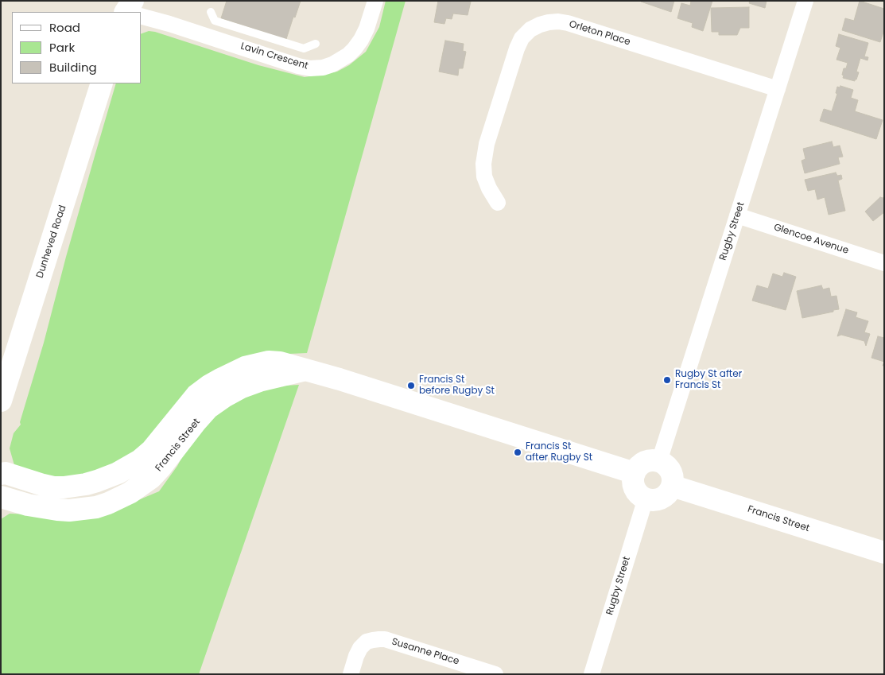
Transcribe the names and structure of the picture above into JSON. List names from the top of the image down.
{
  "streets": {
    "street": [
      "Orleton Place",
      "Lavin Crescent",
      "Rugby Street",
      "Glencoe Avenue",
      "Dunheved Road",
      "Francis Street",
      "Susanne Place"
    ]
  },
  "crossings": [
    ["Orleton Place", "Rugby Street"],
    ["Rugby Street", "Glencoe Avenue"],
    ["Rugby Street", "Francis Street"]
  ],
  "places": ["Rugby St after Francis St", "Francis St before Rugby St", "Francis St after Rugby St"],
  "legend": ["Road", "Park", "Building"]
}
